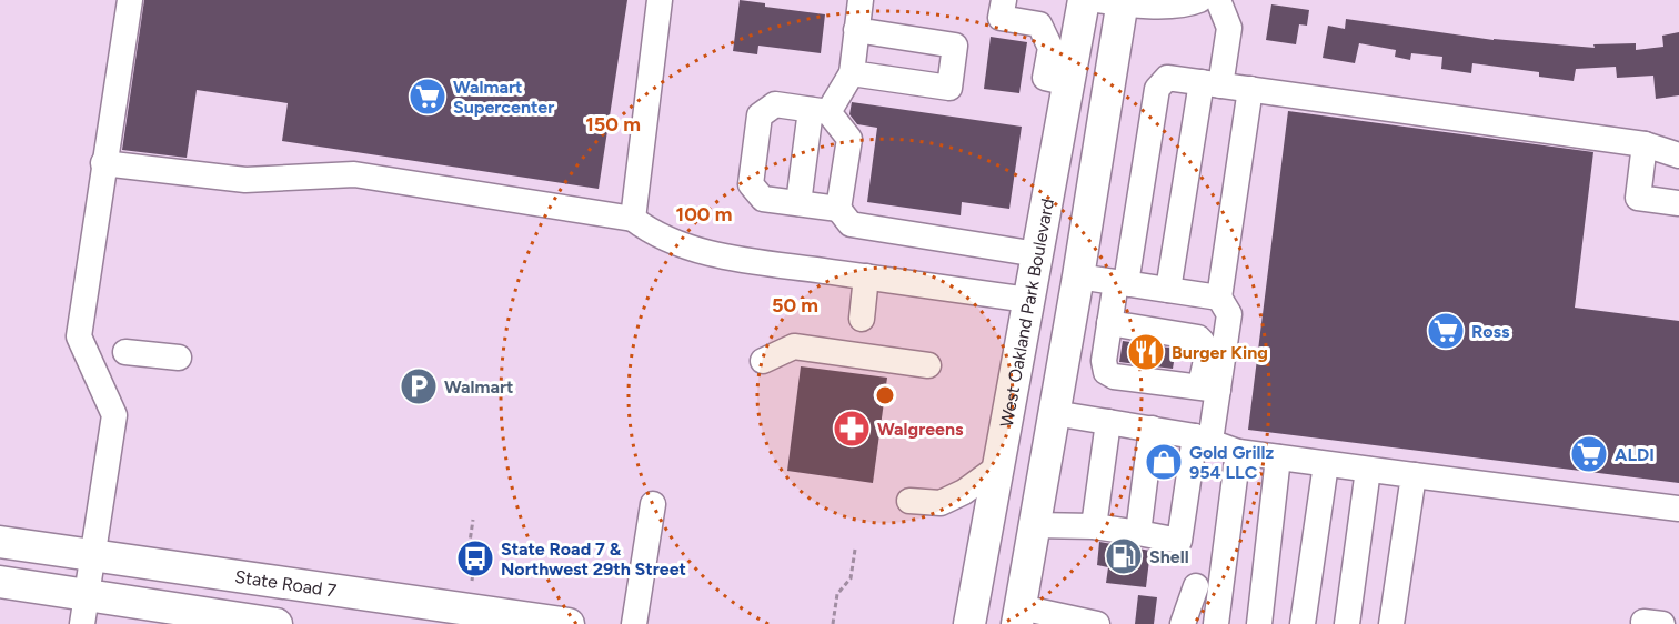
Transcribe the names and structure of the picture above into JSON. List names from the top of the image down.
{
  "streets": {
    "main road": ["West Oakland Park Boulevard", "State Road 7"]
  },
  "places": {
    "supermarket": ["Walmart Supercenter", "Ross", "ALDI"],
    "restaurant": ["Burger King"],
    "parking": ["Walmart"],
    "pharmacy": ["Walgreens"],
    "shop": ["Gold Grillz 954 LLC"],
    "fuel station": ["Shell"],
    "bus stop": ["State Road 7 & Northwest 29th Street"]
  },
  "rings": ["150 m", "100 m", "50 m"]
}
